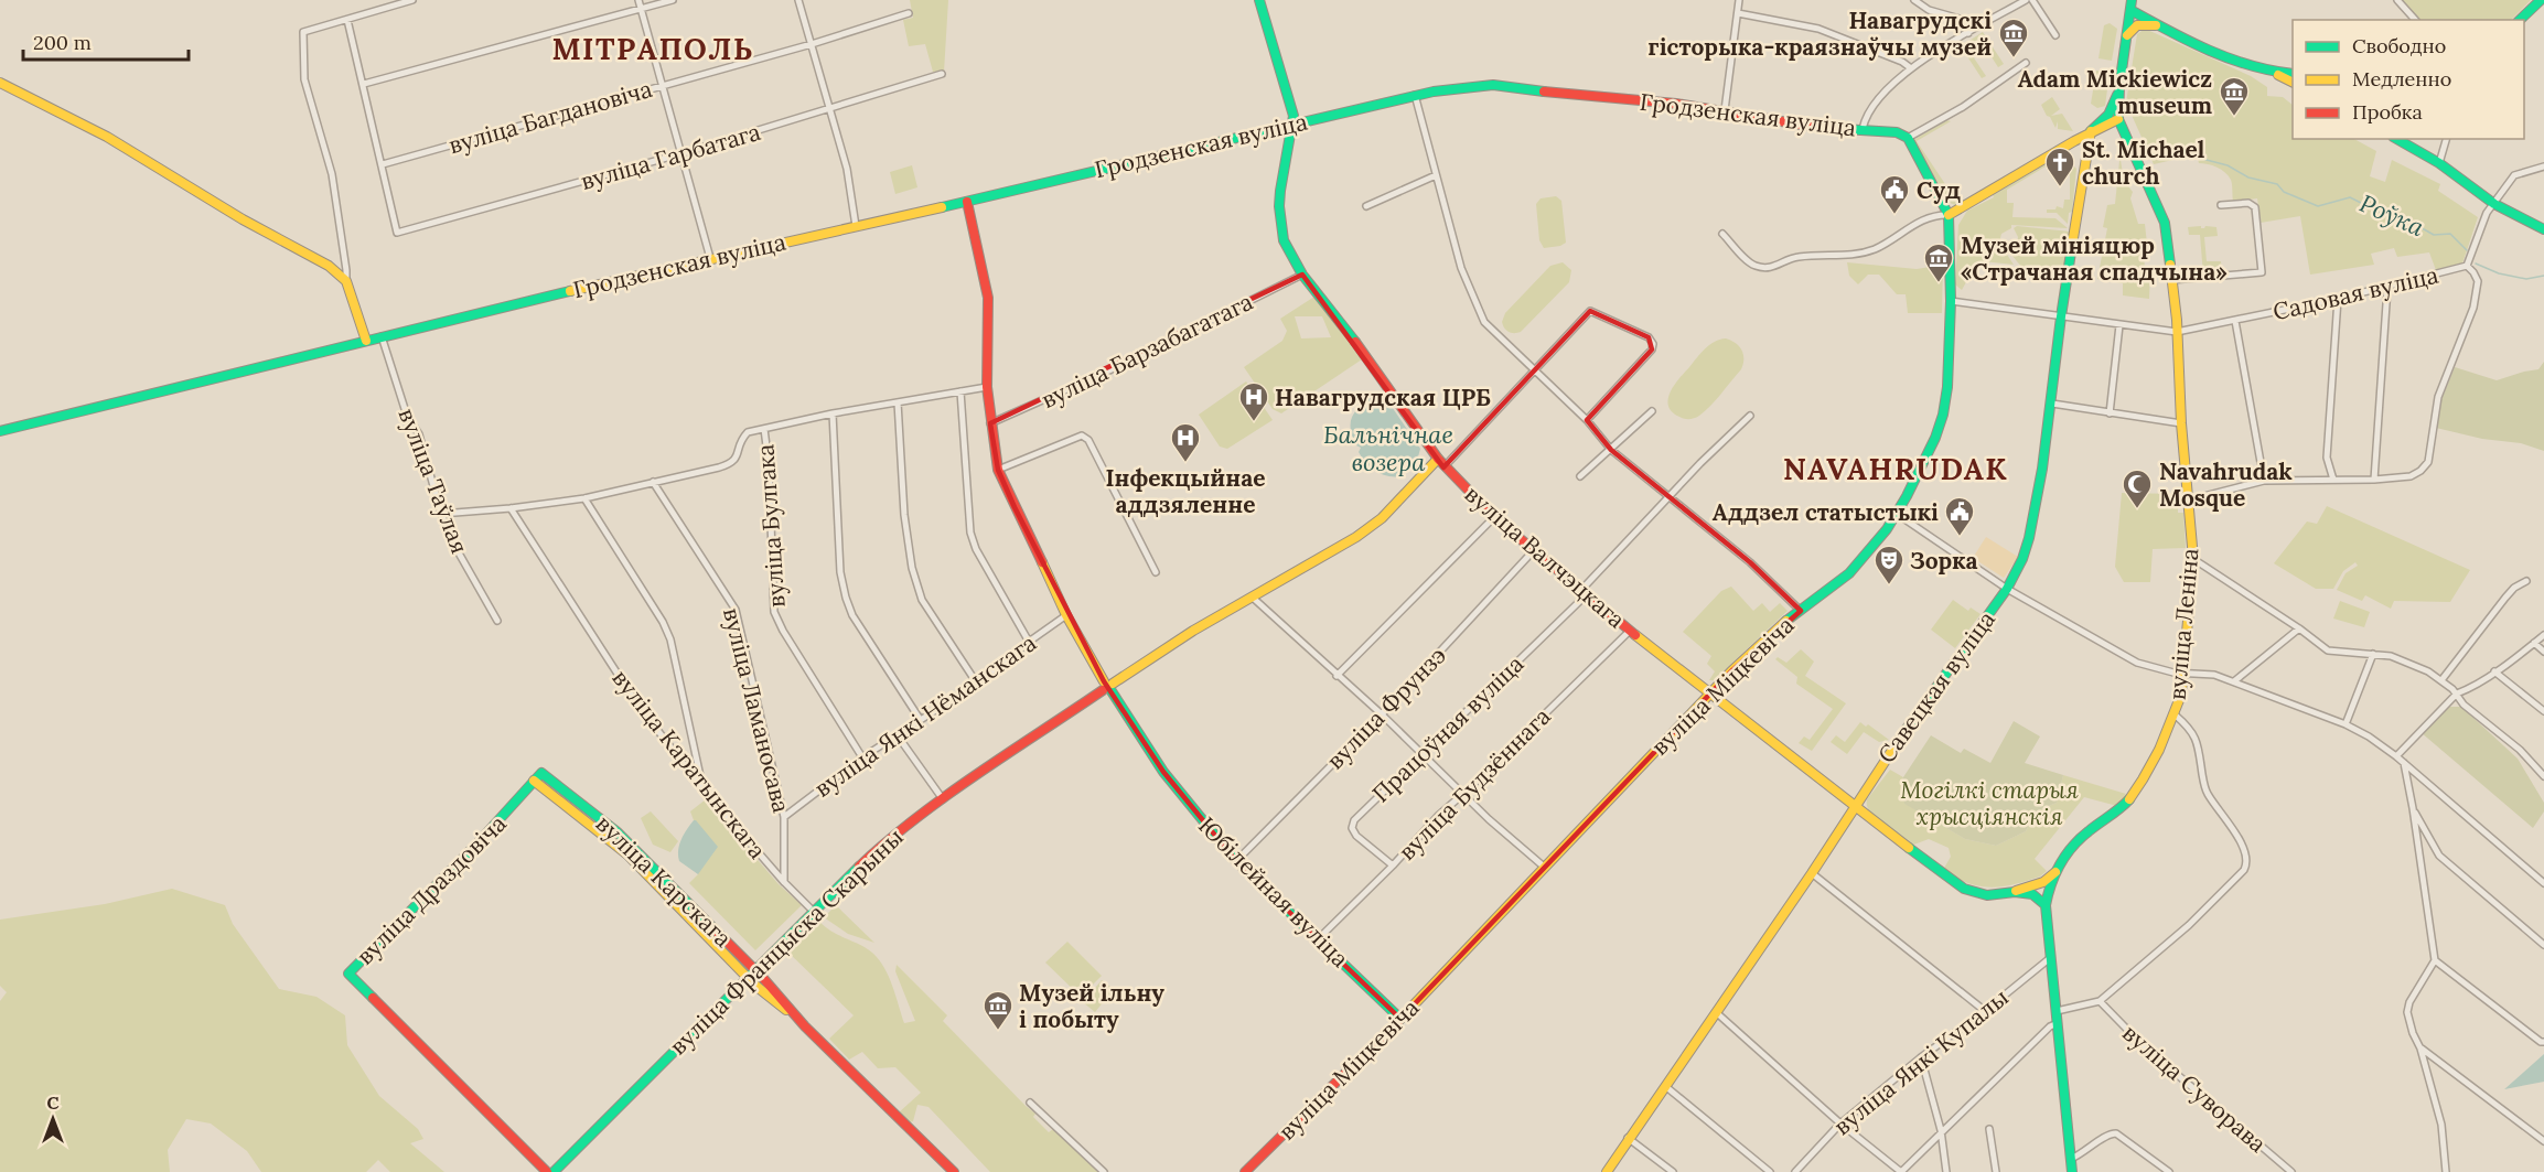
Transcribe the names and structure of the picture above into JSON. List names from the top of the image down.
{
  "streets": {
    "street": [
      "Гродзенская вуліца",
      "вуліца Багдановіча",
      "вуліца Гарбатага",
      "Садовая вуліца",
      "вуліца Барзабагатага",
      "вуліца Таўлая",
      "вуліца Булгака",
      "вуліца Валчэцкага",
      "вуліца Леніна",
      "вуліца Міцкевіча",
      "Савецкая вуліца",
      "вуліца Фрунзэ",
      "вуліца Ламаносава",
      "вуліца Янкі Нёманскага",
      "Працоўная вуліца",
      "вуліца Каратынскага",
      "вуліца Будзённага",
      "вуліца Карскага",
      "вуліца Драздовіча",
      "Юбілейная вуліца",
      "вуліца Францыска Скарыны",
      "вуліца Янкі Купалы",
      "вуліца Суворава"
    ]
  },
  "crossings": [
    ["Гродзенская вуліца", "вуліца Таўлая"],
    ["Гродзенская вуліца", "вуліца Валчэцкага"],
    ["Гродзенская вуліца", "Юбілейная вуліца"],
    ["вуліца Багдановіча", "вуліца Гарбатага"],
    ["Садовая вуліца", "вуліца Леніна"],
    ["Садовая вуліца", "вуліца Міцкевіча"],
    ["Садовая вуліца", "Савецкая вуліца"],
    ["вуліца Барзабагатага", "вуліца Валчэцкага"],
    ["вуліца Барзабагатага", "Юбілейная вуліца"],
    ["вуліца Булгака", "вуліца Янкі Нёманскага"],
    ["вуліца Валчэцкага", "вуліца Леніна"],
    ["вуліца Валчэцкага", "вуліца Міцкевіча"],
    ["вуліца Валчэцкага", "Савецкая вуліца"],
    ["вуліца Валчэцкага", "вуліца Фрунзэ"],
    ["вуліца Валчэцкага", "Працоўная вуліца"],
    ["вуліца Валчэцкага", "вуліца Будзённага"],
    ["вуліца Валчэцкага", "вуліца Францыска Скарыны"],
    ["вуліца Леніна", "вуліца Янкі Купалы"],
    ["вуліца Міцкевіча", "Юбілейная вуліца"],
    ["вуліца Фрунзэ", "Юбілейная вуліца"],
    ["вуліца Ламаносава", "вуліца Янкі Нёманскага"],
    ["вуліца Ламаносава", "вуліца Каратынскага"],
    ["вуліца Янкі Нёманскага", "Юбілейная вуліца"],
    ["Працоўная вуліца", "вуліца Будзённага"],
    ["вуліца Каратынскага", "вуліца Францыска Скарыны"],
    ["вуліца Будзённага", "Юбілейная вуліца"],
    ["вуліца Карскага", "вуліца Драздовіча"],
    ["вуліца Карскага", "вуліца Францыска Скарыны"],
    ["Юбілейная вуліца", "вуліца Францыска Скарыны"]
  ],
  "districts": ["МІТРАПОЛЬ", "NAVAHRUDAK"],
  "water": ["Роўка", "Бальнічнае возера"],
  "parks": ["Могілкі старыя хрысціянскія"],
  "places": {
    "museum": [
      "Навагрудскі гісторыка-краязнаўчы музей",
      "Adam Mickiewicz museum",
      "Музей мініяцюр «Страчаная спадчына»",
      "Музей ільну і побыту"
    ],
    "church": ["St. Michael church"],
    "public building": ["Суд", "Аддзел статыстыкі"],
    "hospital": ["Навагрудская ЦРБ", "Інфекцыйнае аддзяленне"],
    "mosque": ["Navahrudak Mosque"],
    "theatre": ["Зорка"]
  },
  "legend": ["Свободно", "Медленно", "Пробка"],
  "scale_bar": "200 m",
  "north": "top"
}
